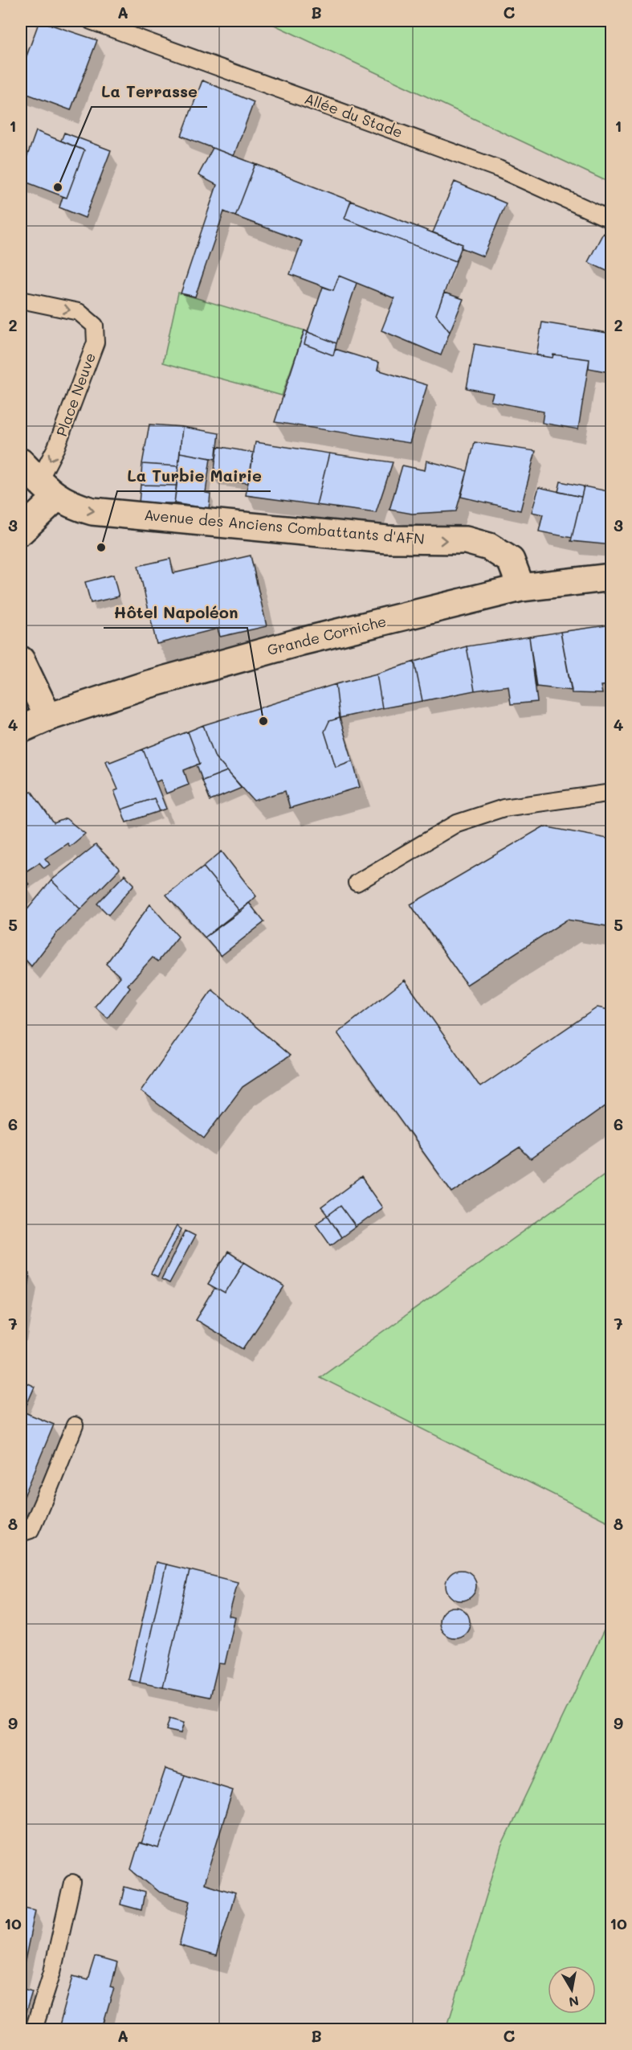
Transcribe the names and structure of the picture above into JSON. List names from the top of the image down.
{
  "streets": {
    "main road": ["Avenue des Anciens Combattants d'AFN", "Grande Corniche"],
    "lane": ["Allée du Stade", "Place Neuve"]
  },
  "crossings": [
    ["Place Neuve", "Avenue des Anciens Combattants d'AFN"],
    ["Avenue des Anciens Combattants d'AFN", "Grande Corniche"]
  ],
  "one_way": ["Avenue des Anciens Combattants d'AFN"],
  "places": ["La Terrasse", "La Turbie Mairie", "Hôtel Napoléon"],
  "north": "bottom",
  "grid": {
    "columns": ["A", "B", "C"],
    "rows": [
      "1",
      "2",
      "3",
      "4",
      "5",
      "6",
      "7",
      "8",
      "9",
      "10"
    ]
  }
}
